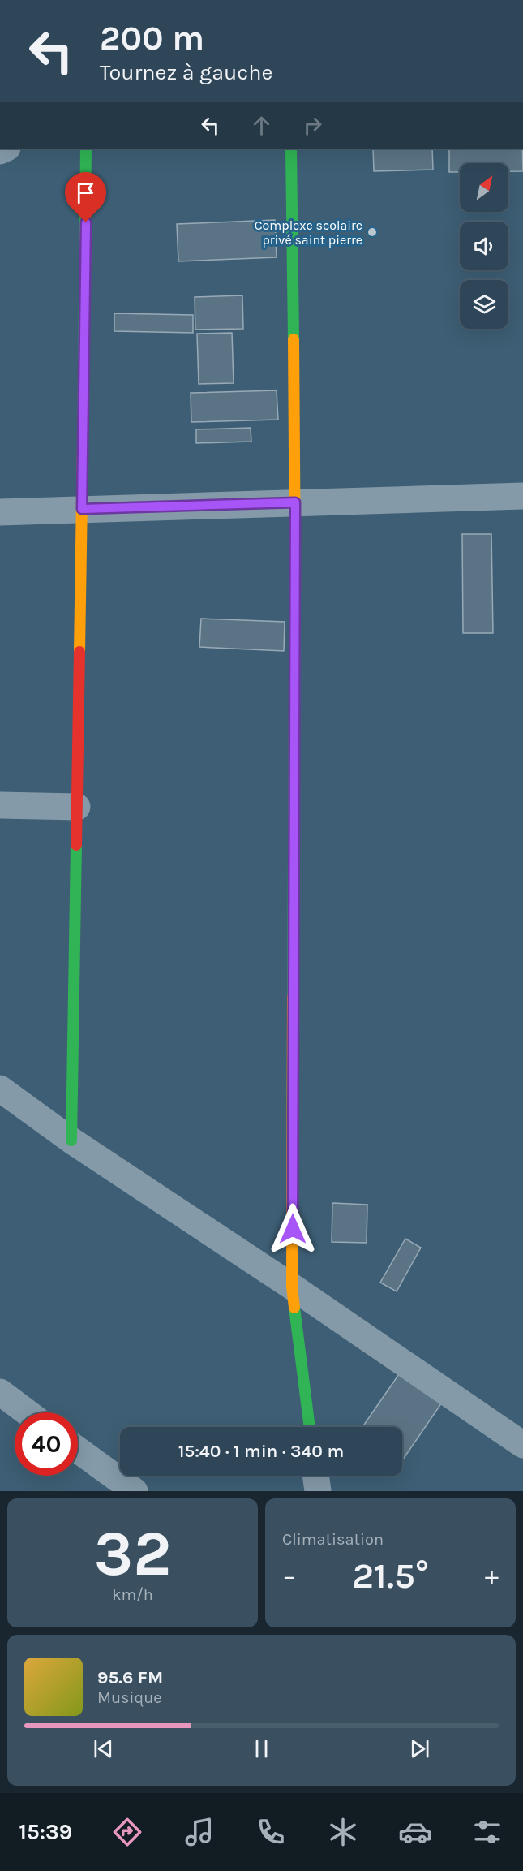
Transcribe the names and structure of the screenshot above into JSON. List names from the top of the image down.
{
  "places": ["Complexe scolaire privé saint pierre"],
  "north": "top right",
  "page": {
    "turn": ["200 m", "Tournez à gauche"],
    "limit": "40",
    "trip": "15:40 · 1 min · 340 m",
    "tile": [
      ["32", "km/h"],
      "Climatisation"
    ],
    "heat": ["−", "21.5°", "+"],
    "song": ["95.6 FM", "Musique"],
    "tabs": "15:39"
  }
}
